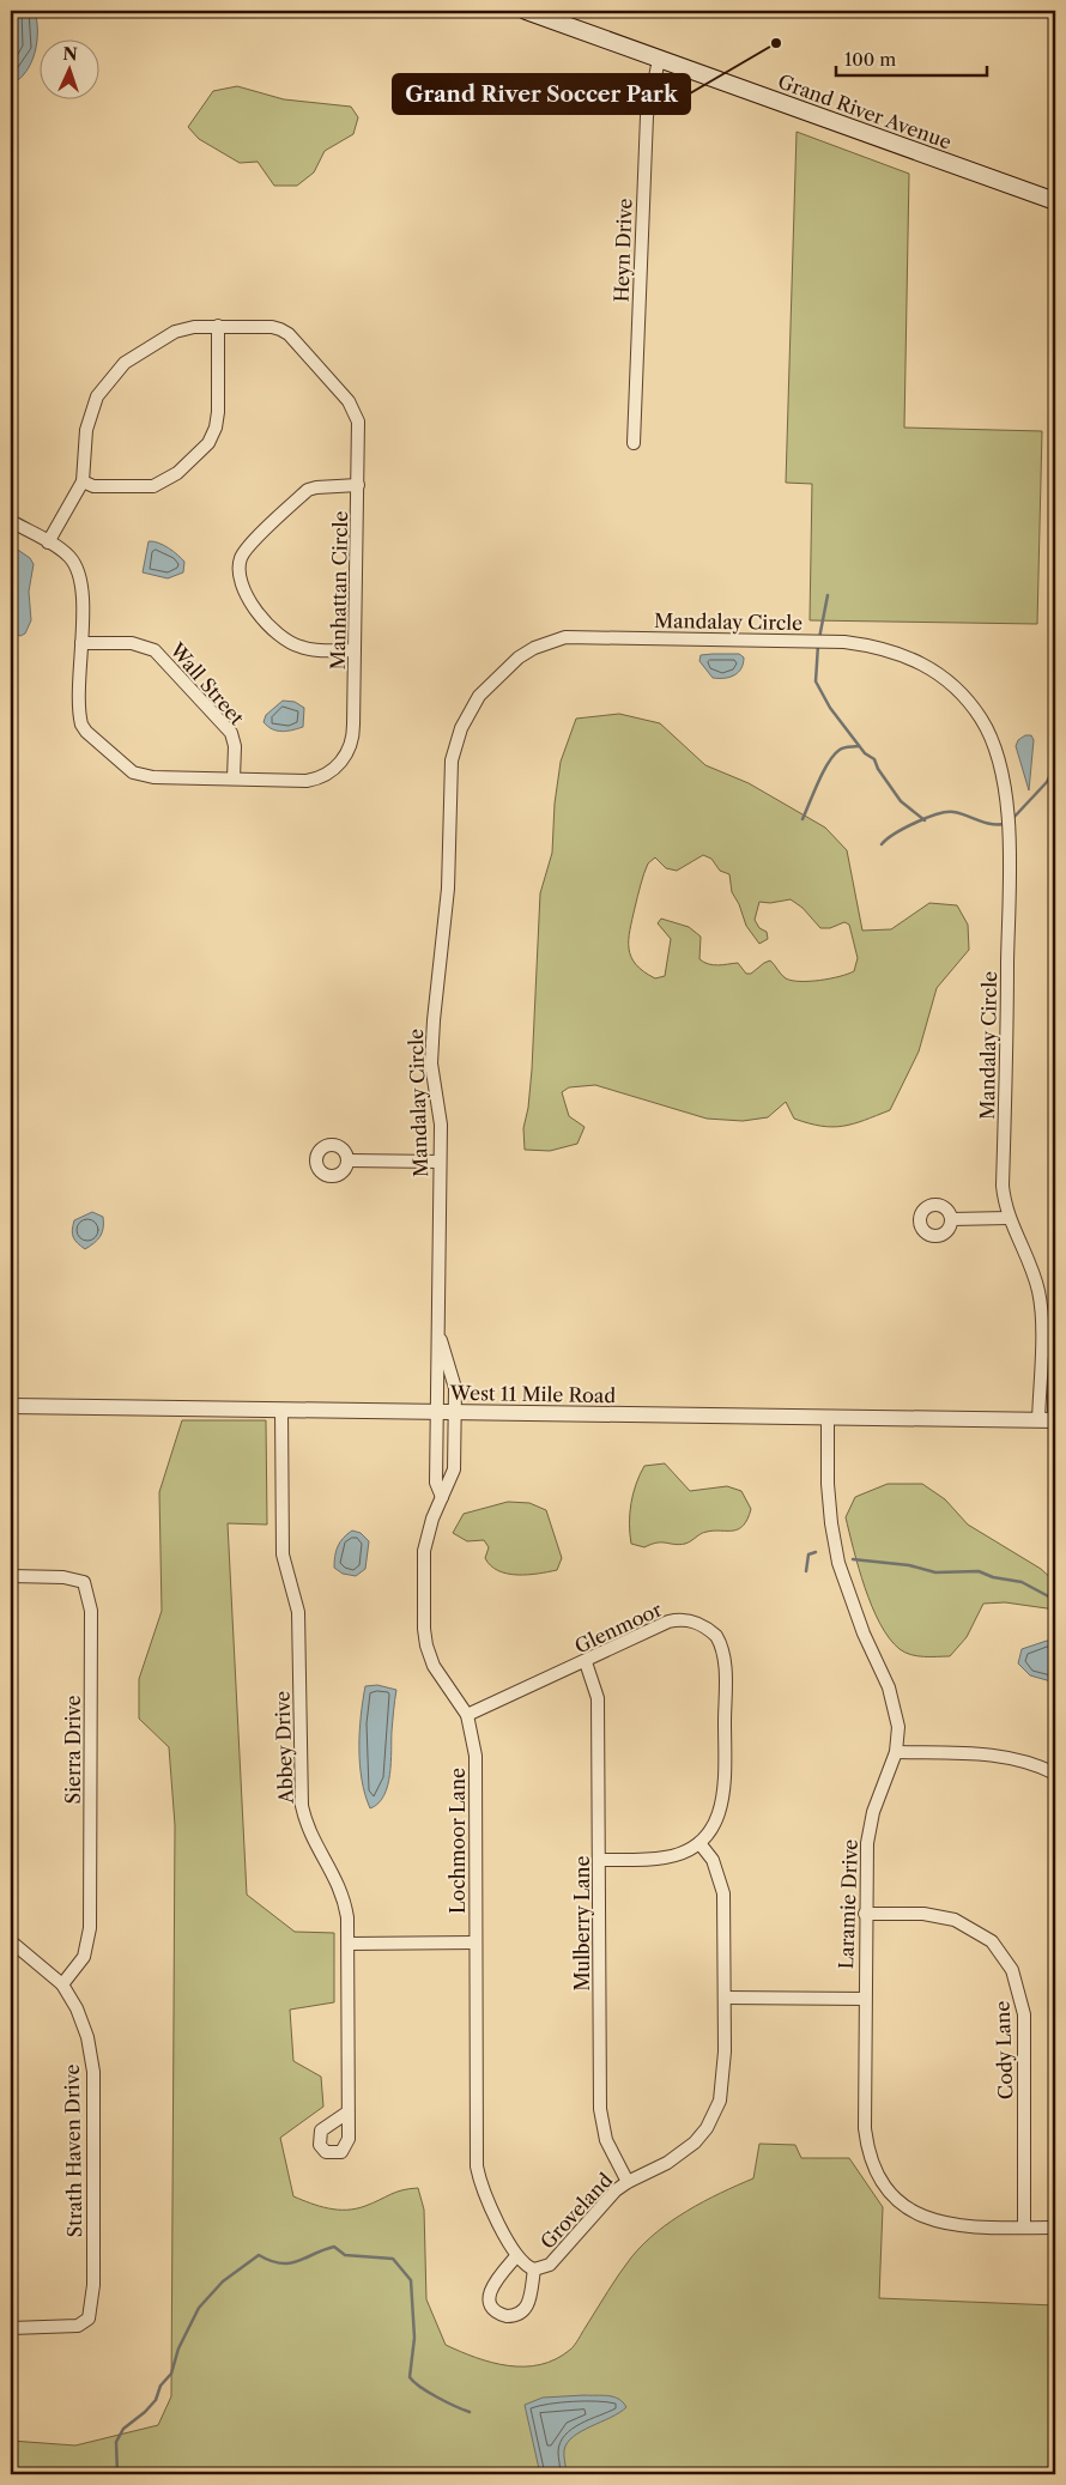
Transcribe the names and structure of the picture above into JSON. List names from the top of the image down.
{
  "streets": {
    "main road": ["Grand River Avenue"],
    "street": [
      "Heyn Drive",
      "Manhattan Circle",
      "Mandalay Circle",
      "Wall Street",
      "West 11 Mile Road",
      "Glenmoor",
      "Abbey Drive",
      "Sierra Drive",
      "Lochmoor Lane",
      "Laramie Drive",
      "Mulberry Lane",
      "Cody Lane",
      "Strath Haven Drive",
      "Groveland"
    ]
  },
  "crossings": [
    ["Grand River Avenue", "Heyn Drive"],
    ["Manhattan Circle", "Wall Street"],
    ["Mandalay Circle", "West 11 Mile Road"],
    ["Mandalay Circle", "Lochmoor Lane"],
    ["West 11 Mile Road", "Abbey Drive"],
    ["West 11 Mile Road", "Lochmoor Lane"],
    ["West 11 Mile Road", "Laramie Drive"],
    ["Glenmoor", "Lochmoor Lane"],
    ["Glenmoor", "Mulberry Lane"],
    ["Sierra Drive", "Strath Haven Drive"],
    ["Lochmoor Lane", "Groveland"],
    ["Laramie Drive", "Cody Lane"],
    ["Mulberry Lane", "Groveland"]
  ],
  "places": ["Grand River Soccer Park"],
  "scale_bar": "100 m",
  "north": "top"
}
